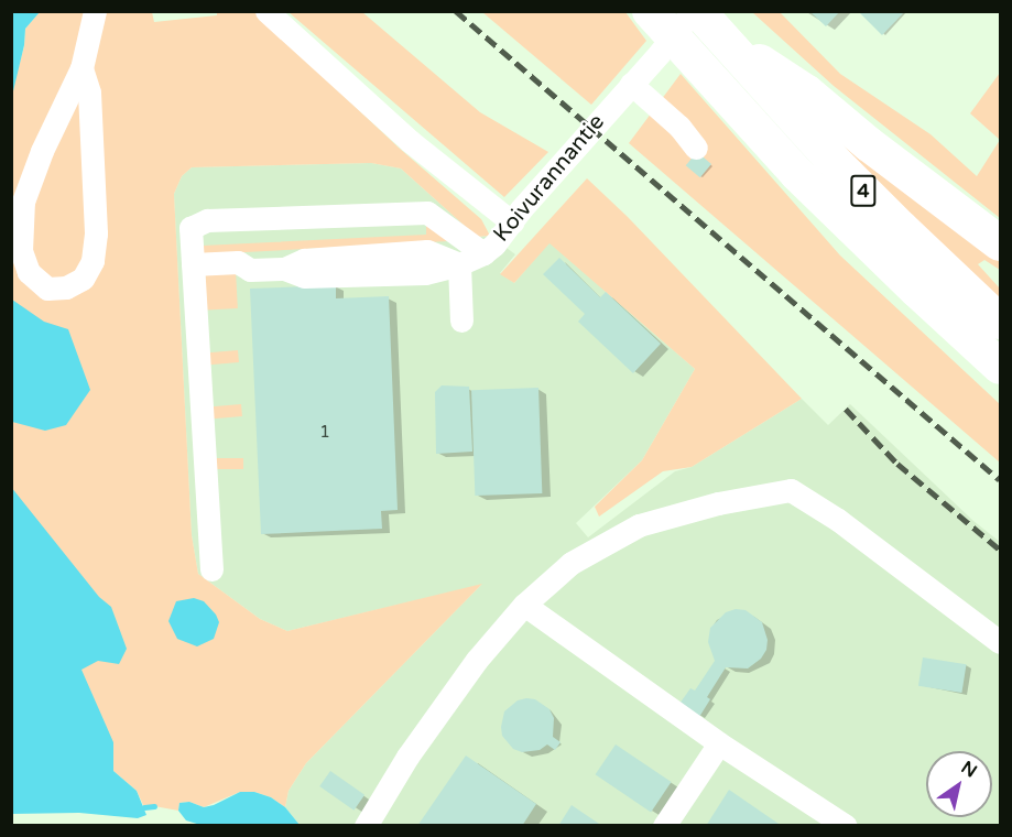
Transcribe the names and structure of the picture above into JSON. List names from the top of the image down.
{
  "streets": {
    "highway": ["4"],
    "street": ["Koivurannantie"]
  },
  "house_numbers": ["1"],
  "north": "top right"
}
